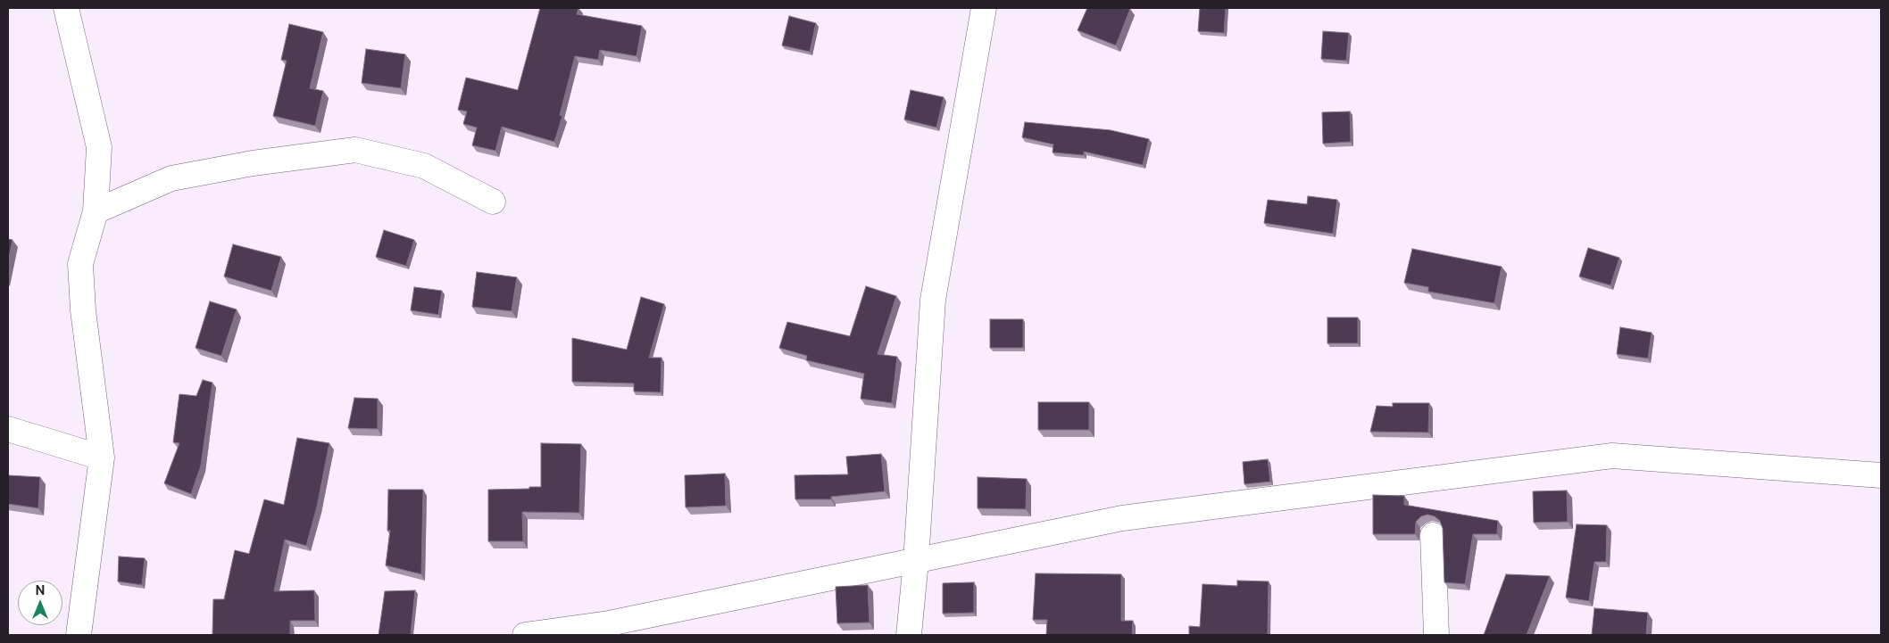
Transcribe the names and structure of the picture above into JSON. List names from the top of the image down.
{
  "north": "top"
}
